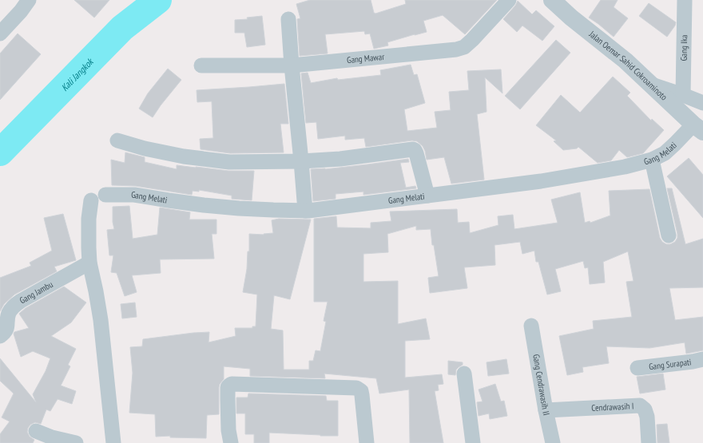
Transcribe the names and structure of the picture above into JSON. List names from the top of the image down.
{
  "streets": {
    "street": [
      "Gang Ika",
      "Gang Mawar",
      "Jalan Oemar Sahid Cokroaminoto",
      "Gang Melati",
      "Gang Jambu",
      "Gang Surapati",
      "Gang Cendrawasih II",
      "Cendrawasih I"
    ]
  },
  "crossings": [
    ["Jalan Oemar Sahid Cokroaminoto", "Gang Melati"],
    ["Gang Cendrawasih II", "Cendrawasih I"]
  ],
  "water": ["Kali Jangkok"]
}
